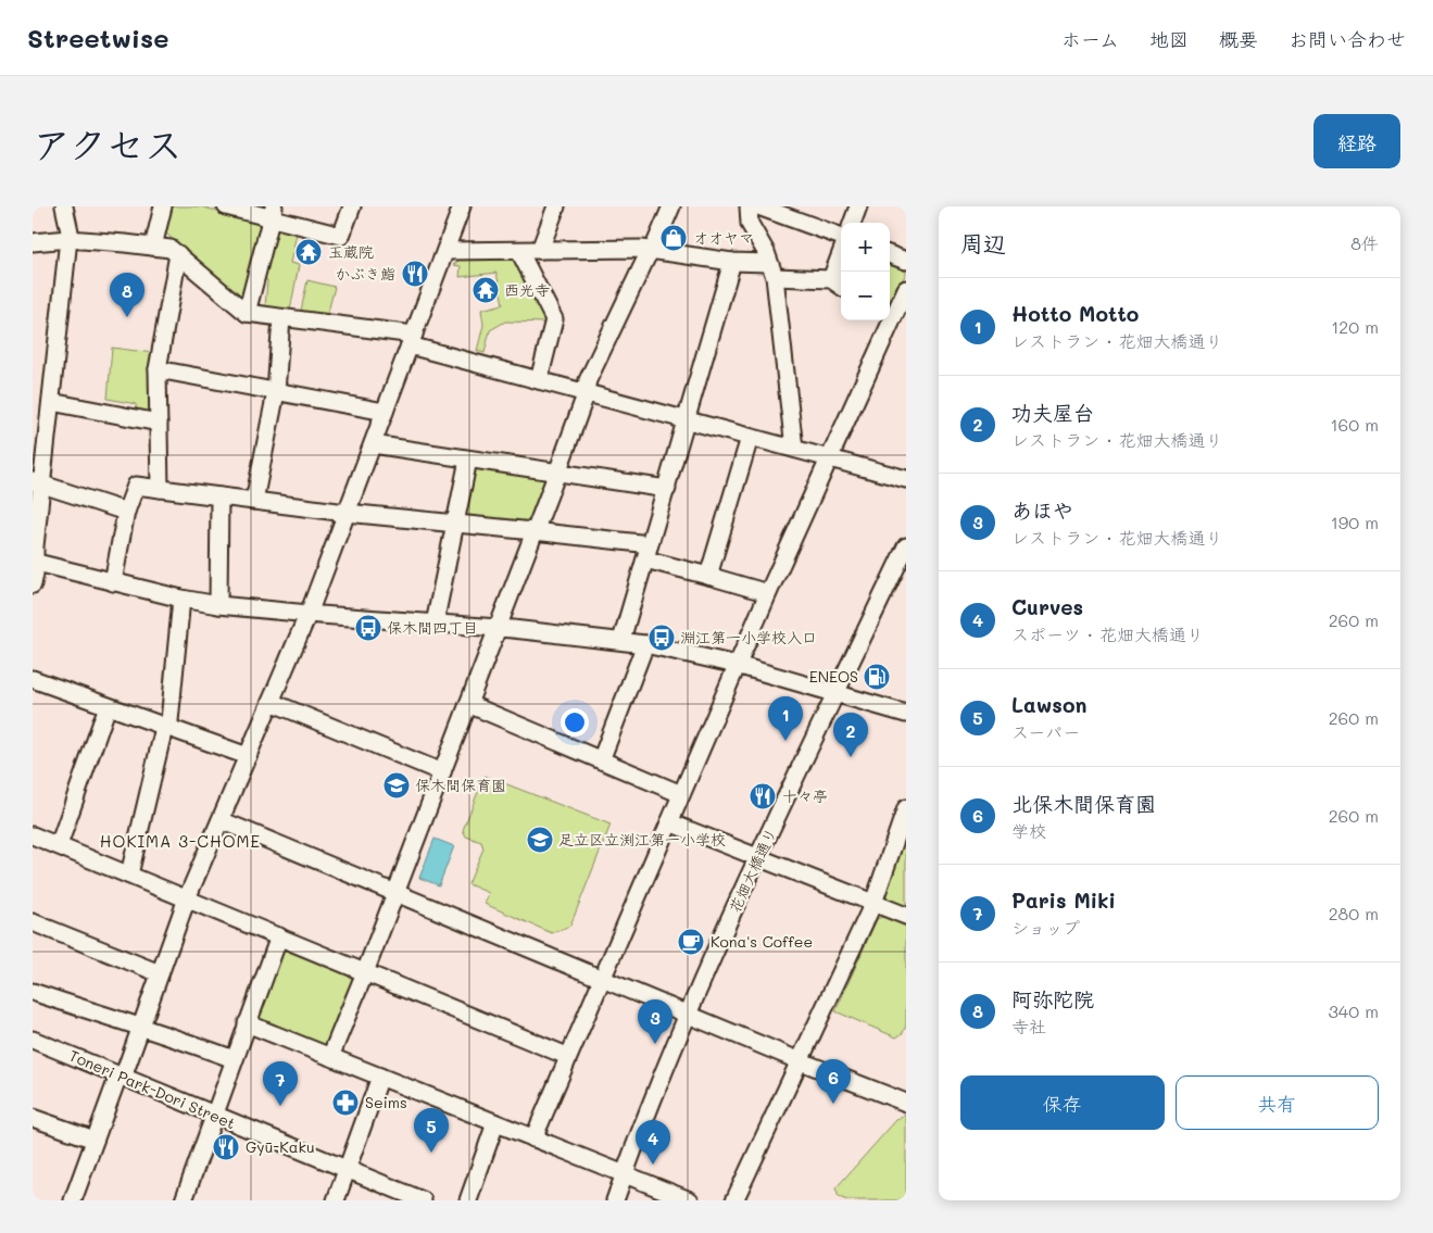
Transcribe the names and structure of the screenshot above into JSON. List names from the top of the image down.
{
  "streets": {
    "street": ["花畑大橋通り", "Toneri Park-Dori Street"]
  },
  "districts": ["HOKIMA 3-CHOME"],
  "places": {
    "shop": ["オオヤマ"],
    "temple": ["玉蔵院", "西光寺"],
    "restaurant": ["かぶき鮨", "十々亭", "Gyū-Kaku"],
    "bus stop": ["保木間四丁目", "淵江第一小学校入口"],
    "fuel station": ["ENEOS"],
    "school or university": ["保木間保育園", "足立区立渕江第一小学校"],
    "cafe": ["Kona's Coffee"],
    "pharmacy": ["Seims"]
  },
  "page": {
    "header": "Streetwise",
    "nav": [
      "ホーム",
      "地図",
      "概要",
      "お問い合わせ"
    ],
    "title": "アクセス",
    "buttons": [
      "経路",
      ["保存", "共有"]
    ],
    "heading": ["周辺", "8件"],
    "map_buttons": ["+", "−"],
    "pins": [
      "8",
      "1",
      "2",
      "3",
      "6",
      "7",
      "5",
      "4"
    ],
    "list": [
      {
        "mark": "1",
        "name": "Hotto Motto",
        "note": "レストラン · 花畑大橋通り",
        "value": "120 m"
      },
      {
        "mark": "2",
        "name": "功夫屋台",
        "note": "レストラン · 花畑大橋通り",
        "value": "160 m"
      },
      {
        "mark": "3",
        "name": "あほや",
        "note": "レストラン · 花畑大橋通り",
        "value": "190 m"
      },
      {
        "mark": "4",
        "name": "Curves",
        "note": "スポーツ · 花畑大橋通り",
        "value": "260 m"
      },
      {
        "mark": "5",
        "name": "Lawson",
        "note": "スーパー",
        "value": "260 m"
      },
      {
        "mark": "6",
        "name": "北保木間保育園",
        "note": "学校",
        "value": "260 m"
      },
      {
        "mark": "7",
        "name": "Paris Miki",
        "note": "ショップ",
        "value": "280 m"
      },
      {
        "mark": "8",
        "name": "阿弥陀院",
        "note": "寺社",
        "value": "340 m"
      }
    ]
  }
}
